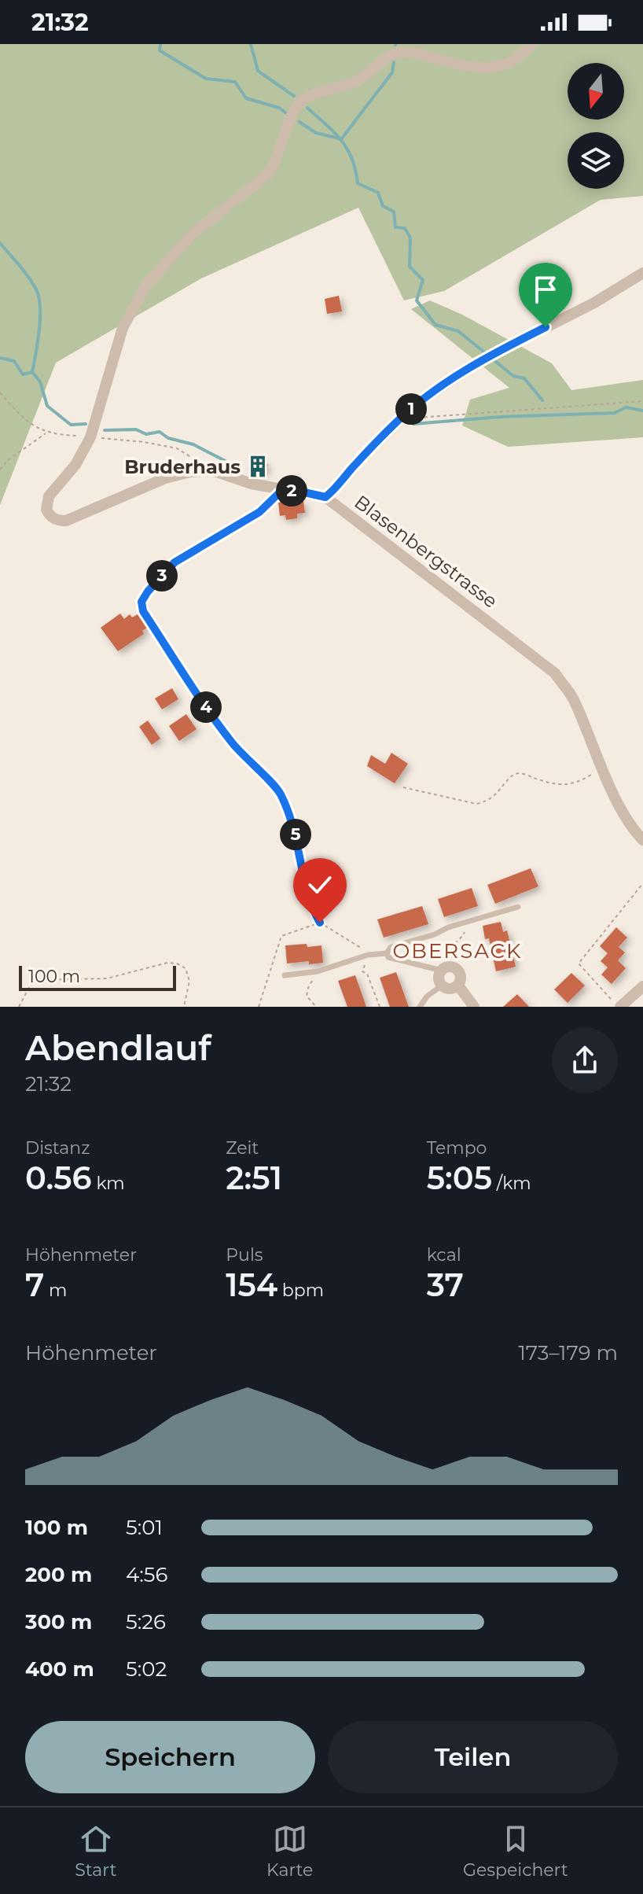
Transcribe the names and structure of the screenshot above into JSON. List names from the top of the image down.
{
  "streets": {
    "street": ["Blasenbergstrasse"]
  },
  "districts": ["OBERSACK"],
  "places": {
    "building": ["Bruderhaus"]
  },
  "scale_bar": "100 m",
  "north": "bottom",
  "page": {
    "status": "21:32",
    "pins": [
      "1",
      "2",
      "3",
      "4",
      "5"
    ],
    "scale": "100 m",
    "heading": ["Abendlauf", "21:32"],
    "stats": [
      ["Distanz", "0.56 km"],
      ["Zeit", "2:51"],
      ["Tempo", "5:05 /km"],
      ["Höhenmeter", "7 m"],
      ["Puls", "154 bpm"],
      ["kcal", "37"]
    ],
    "chart": ["Höhenmeter", "173–179 m"],
    "list": [
      {
        "name": "100 m",
        "note": "5:01"
      },
      {
        "name": "200 m",
        "note": "4:56"
      },
      {
        "name": "300 m",
        "note": "5:26"
      },
      {
        "name": "400 m",
        "note": "5:02"
      }
    ],
    "buttons": ["Speichern", "Teilen"],
    "tabs": ["Start", "Karte", "Gespeichert"]
  }
}
